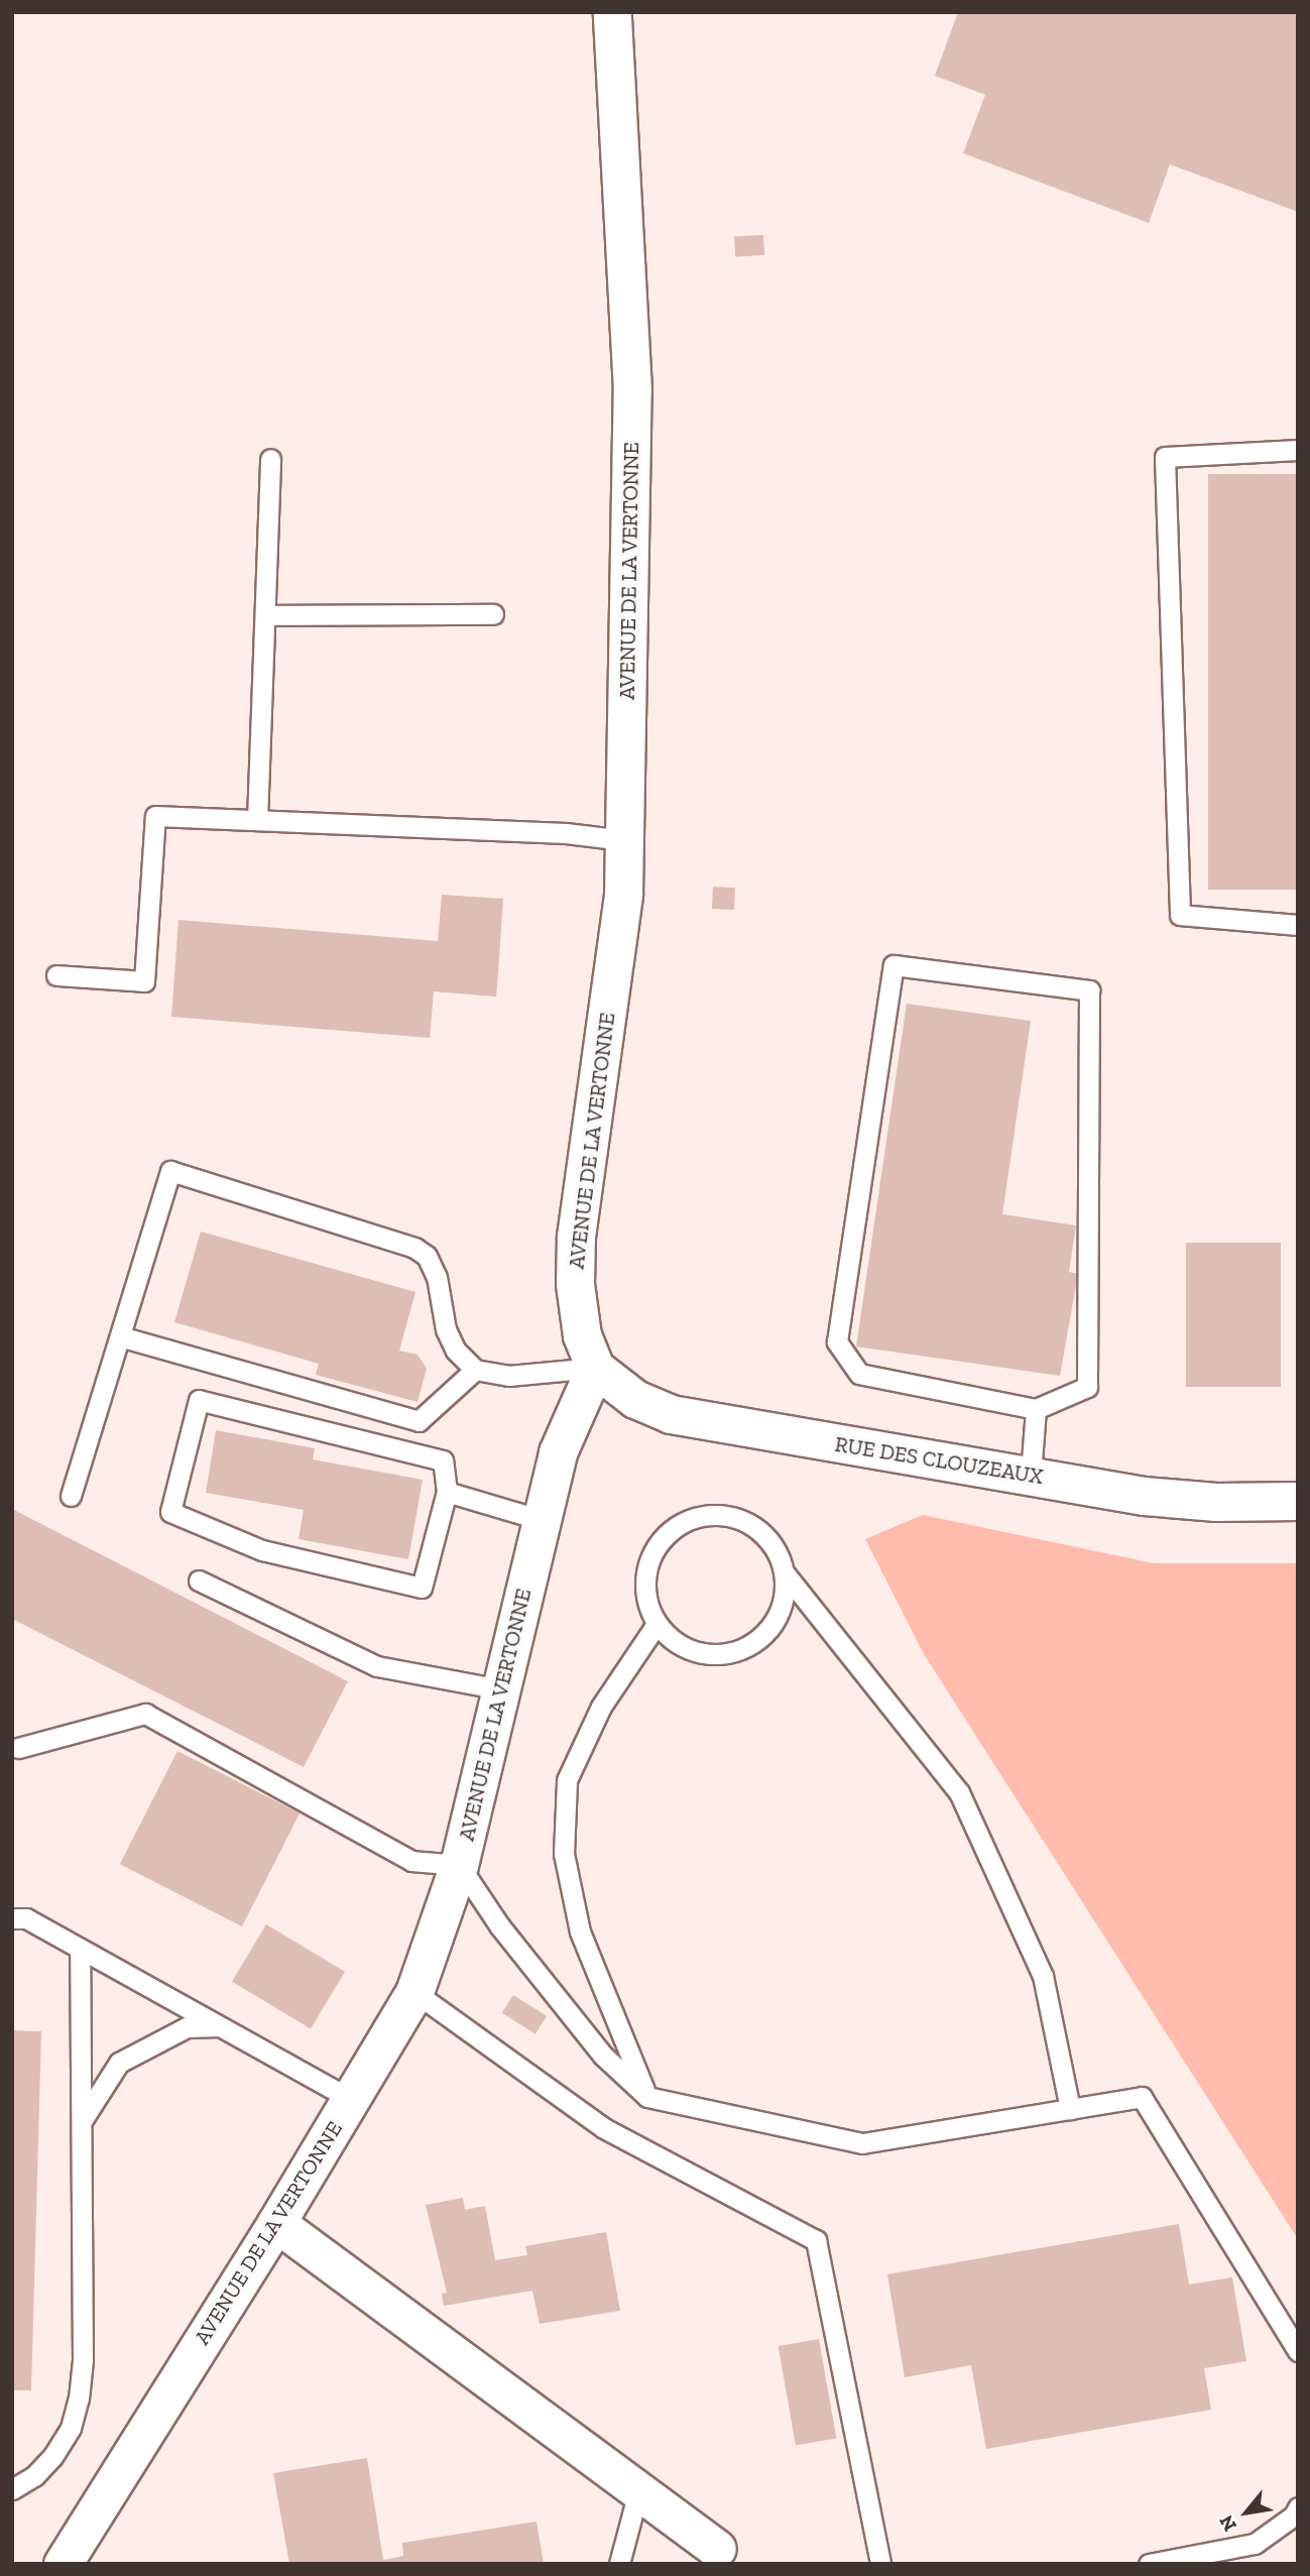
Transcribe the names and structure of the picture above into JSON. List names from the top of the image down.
{
  "streets": {
    "street": ["AVENUE DE LA VERTONNE", "RUE DES CLOUZEAUX"]
  },
  "crossings": [
    ["AVENUE DE LA VERTONNE", "RUE DES CLOUZEAUX"]
  ],
  "north": "bottom left"
}
